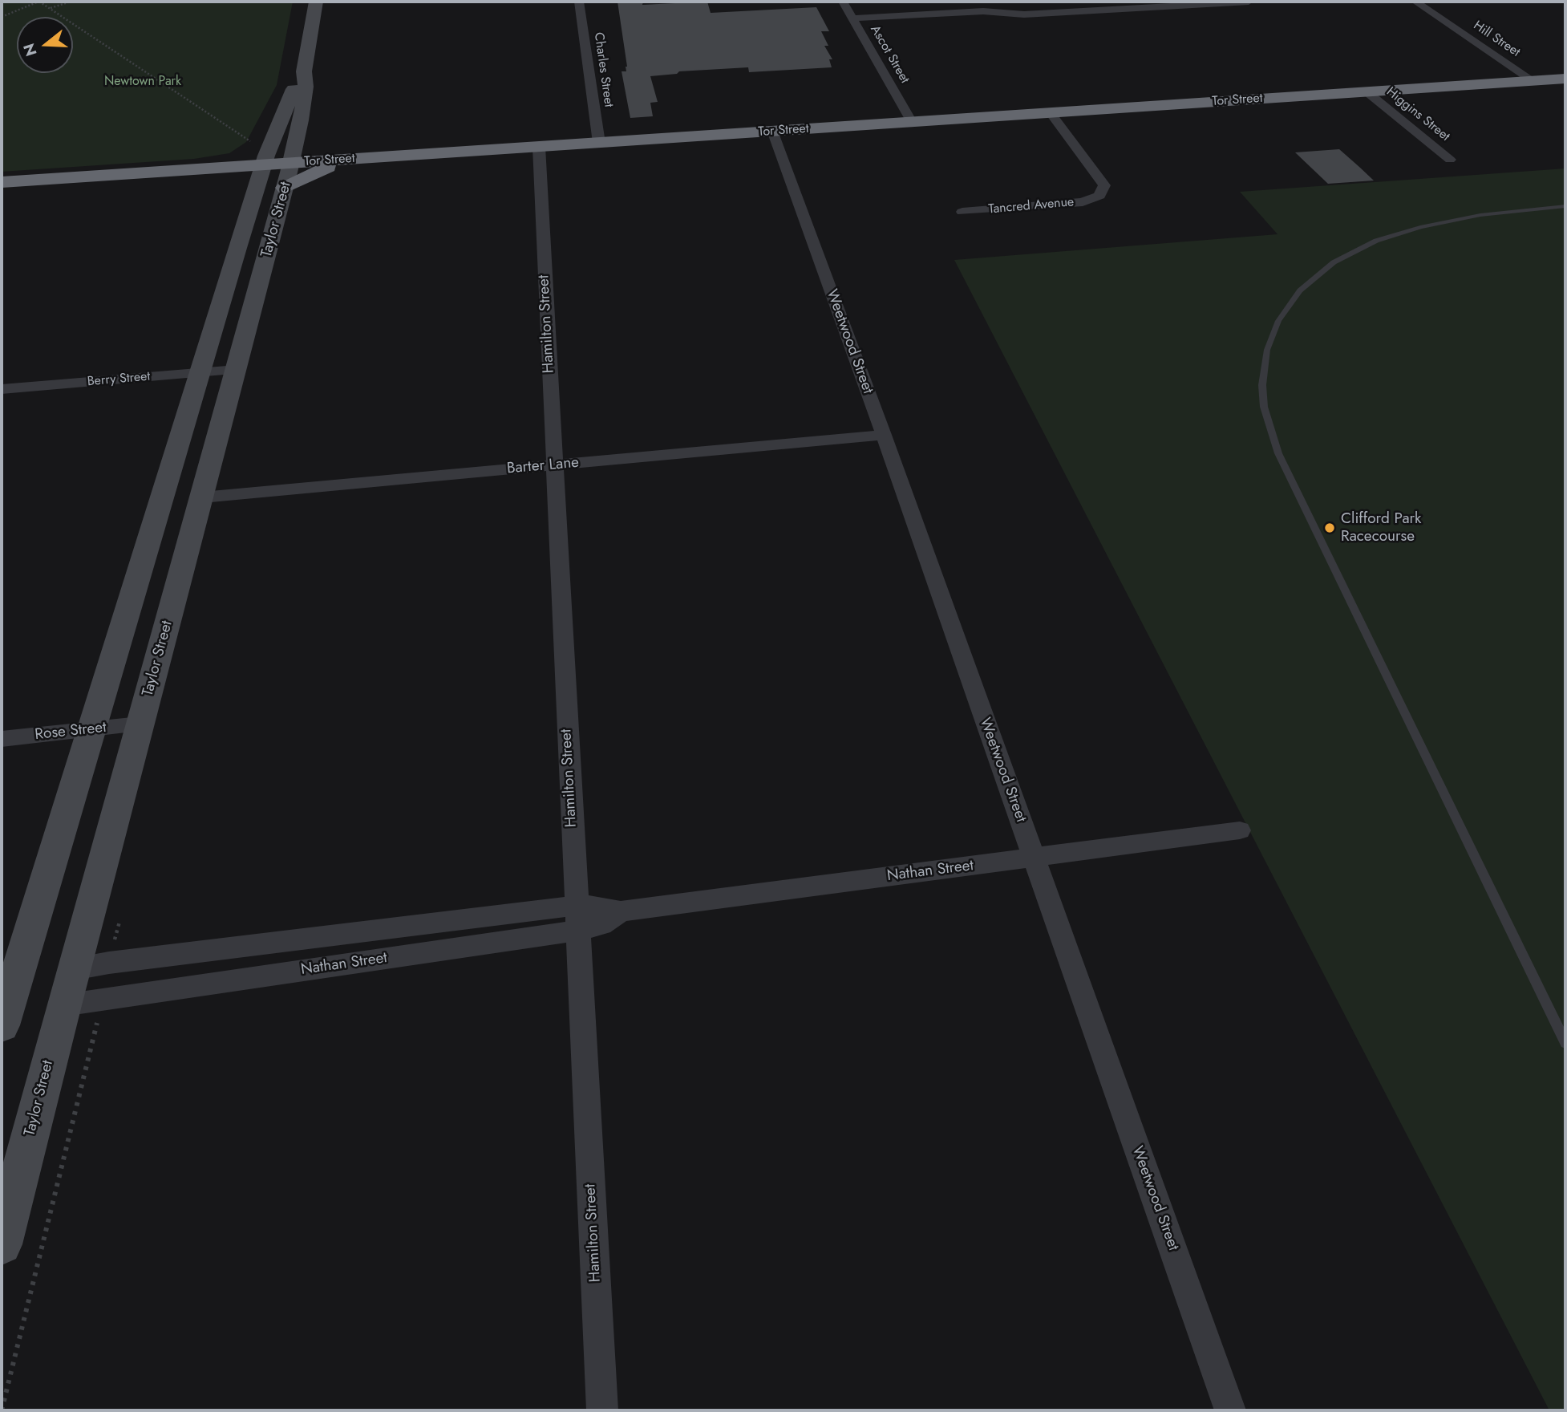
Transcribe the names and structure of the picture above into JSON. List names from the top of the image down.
{
  "streets": {
    "highway": ["Tor Street"],
    "main road": ["Taylor Street"],
    "street": [
      "Hill Street",
      "Ascot Street",
      "Charles Street",
      "Higgins Street",
      "Tancred Avenue",
      "Hamilton Street",
      "Weetwood Street",
      "Berry Street",
      "Barter Lane",
      "Rose Street",
      "Nathan Street"
    ]
  },
  "crossings": [
    ["Hill Street", "Tor Street"],
    ["Ascot Street", "Tor Street"],
    ["Charles Street", "Tor Street"],
    ["Tor Street", "Higgins Street"],
    ["Tor Street", "Tancred Avenue"],
    ["Tor Street", "Taylor Street"],
    ["Tor Street", "Hamilton Street"],
    ["Tor Street", "Weetwood Street"],
    ["Taylor Street", "Berry Street"],
    ["Taylor Street", "Barter Lane"],
    ["Taylor Street", "Rose Street"],
    ["Taylor Street", "Nathan Street"],
    ["Hamilton Street", "Barter Lane"],
    ["Hamilton Street", "Nathan Street"],
    ["Weetwood Street", "Barter Lane"],
    ["Weetwood Street", "Nathan Street"]
  ],
  "parks": ["Newtown Park"],
  "places": ["Clifford Park Racecourse"],
  "north": "left"
}
